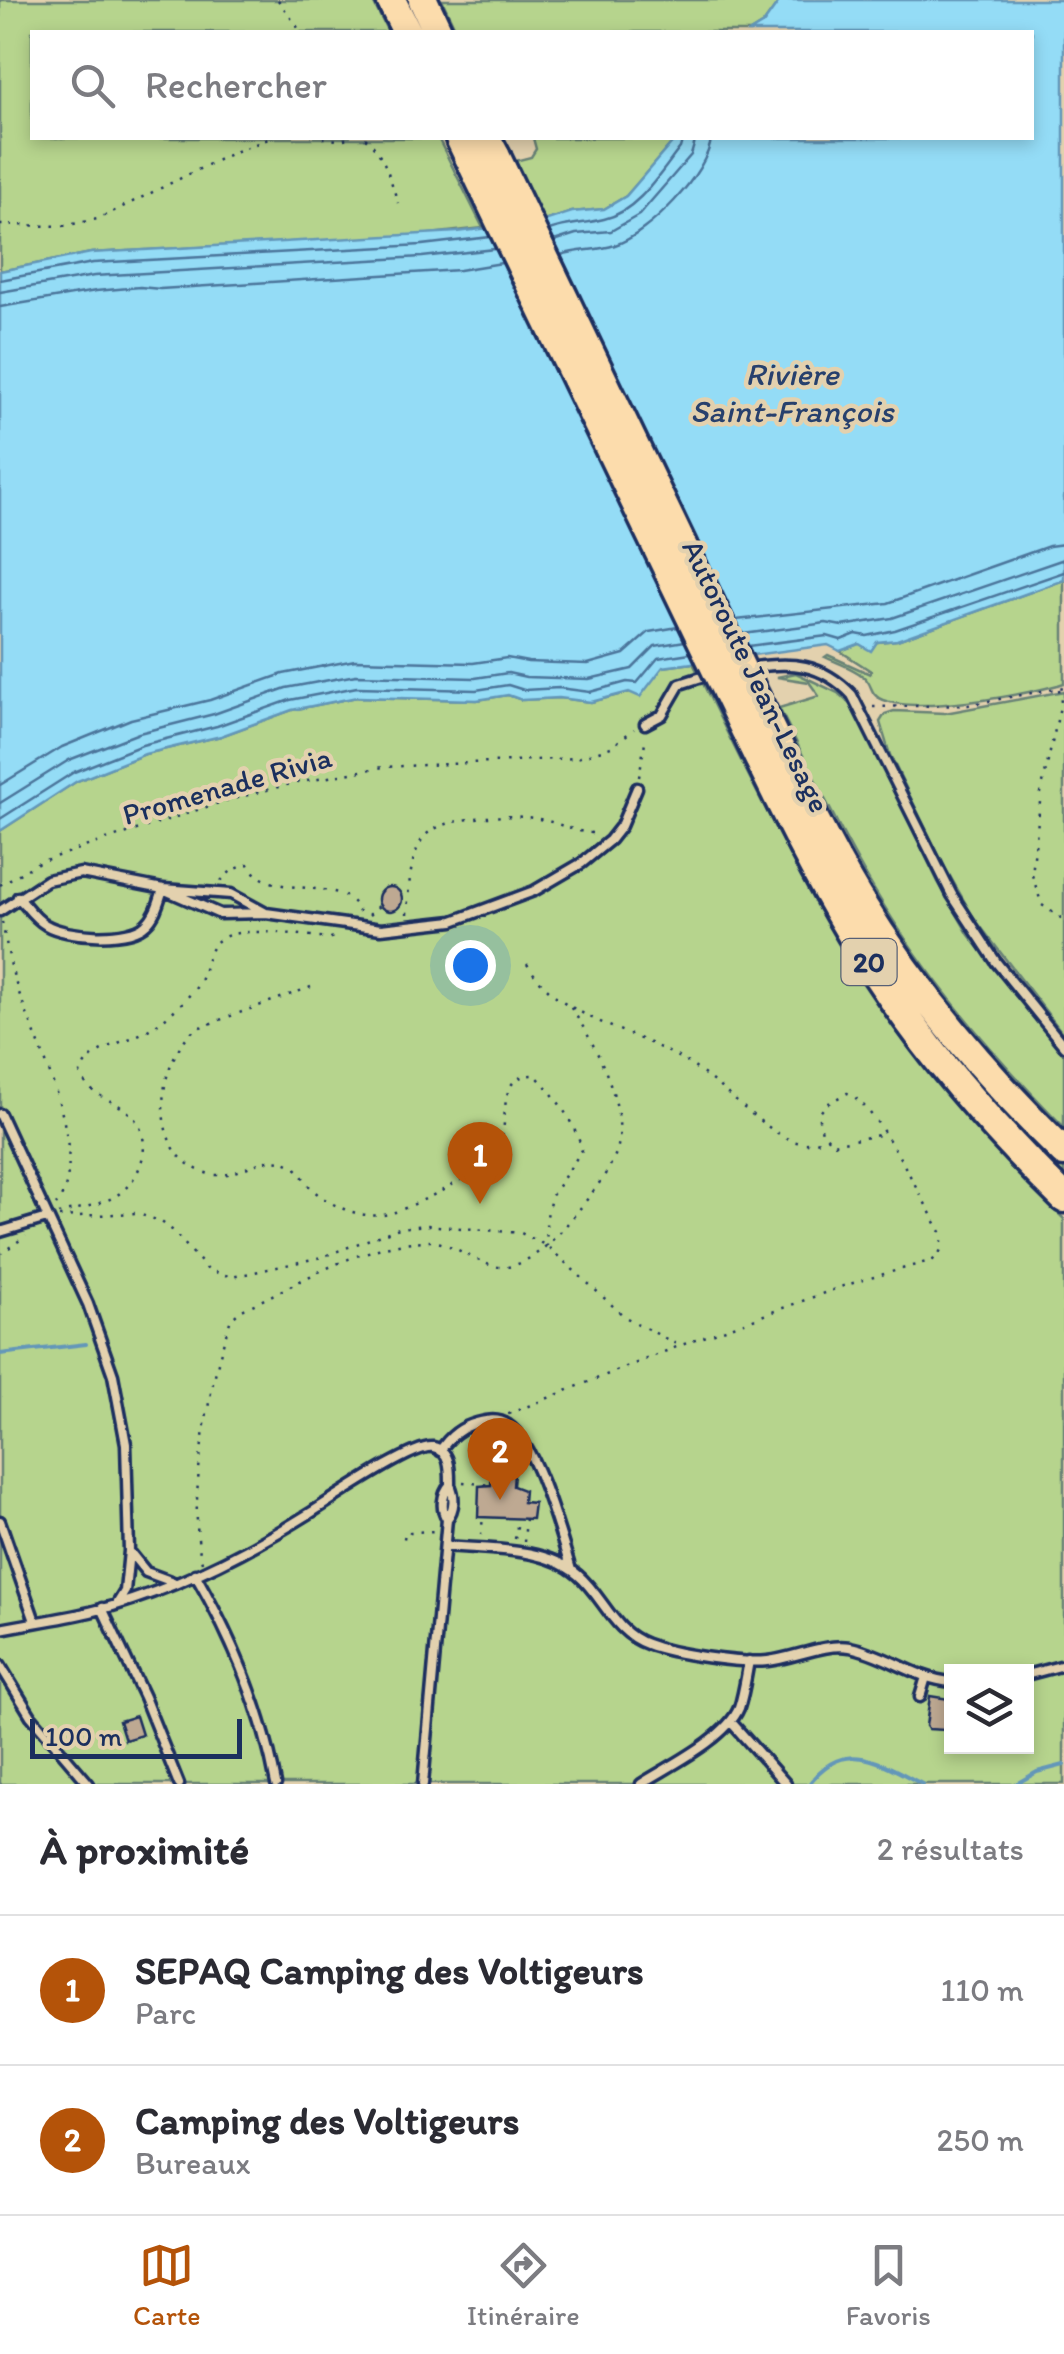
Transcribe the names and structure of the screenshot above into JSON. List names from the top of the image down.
{
  "streets": {
    "highway": ["Autoroute Jean-Lesage", "20"],
    "path": ["Promenade Rivia"]
  },
  "water": ["Rivière Saint-François"],
  "scale_bar": "100 m",
  "page": {
    "search": "Rechercher",
    "pins": ["1", "2"],
    "scale": "100 m",
    "heading": ["À proximité", "2 résultats"],
    "list": [
      {
        "mark": "1",
        "name": "SEPAQ Camping des Voltigeurs",
        "note": "Parc",
        "value": "110 m"
      },
      {
        "mark": "2",
        "name": "Camping des Voltigeurs",
        "note": "Bureaux",
        "value": "250 m"
      }
    ],
    "nav": ["Carte", "Itinéraire", "Favoris"]
  }
}
